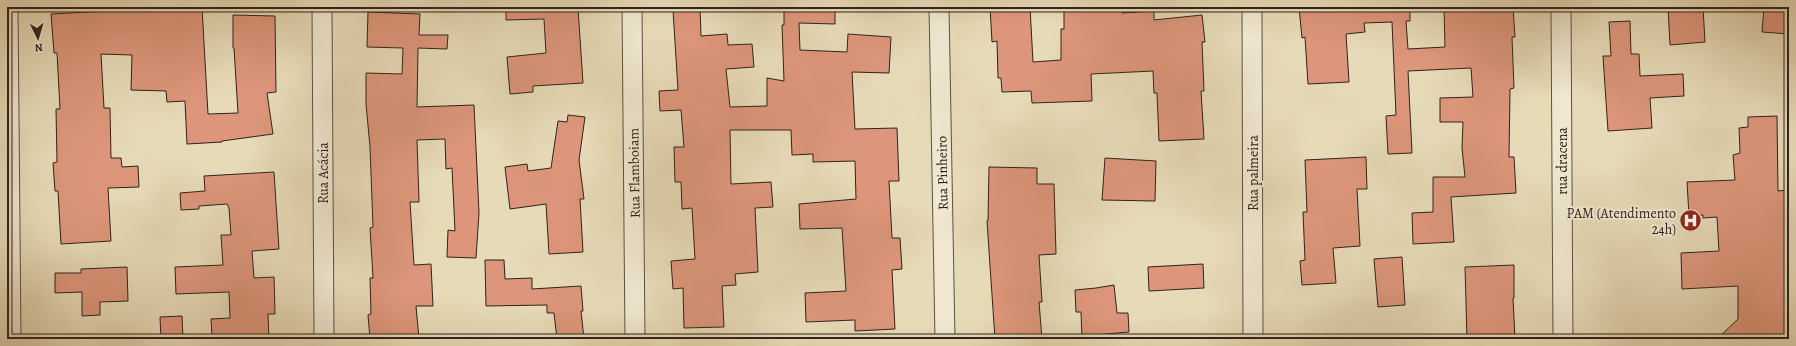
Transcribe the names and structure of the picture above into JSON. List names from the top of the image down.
{
  "streets": {
    "street": [
      "rua dracena",
      "Rua Acácia",
      "Rua Flamboiam",
      "Rua Pinheiro",
      "Rua palmeira"
    ]
  },
  "places": {
    "hospital": ["PAM (Atendimento 24h)"]
  },
  "north": "bottom"
}
